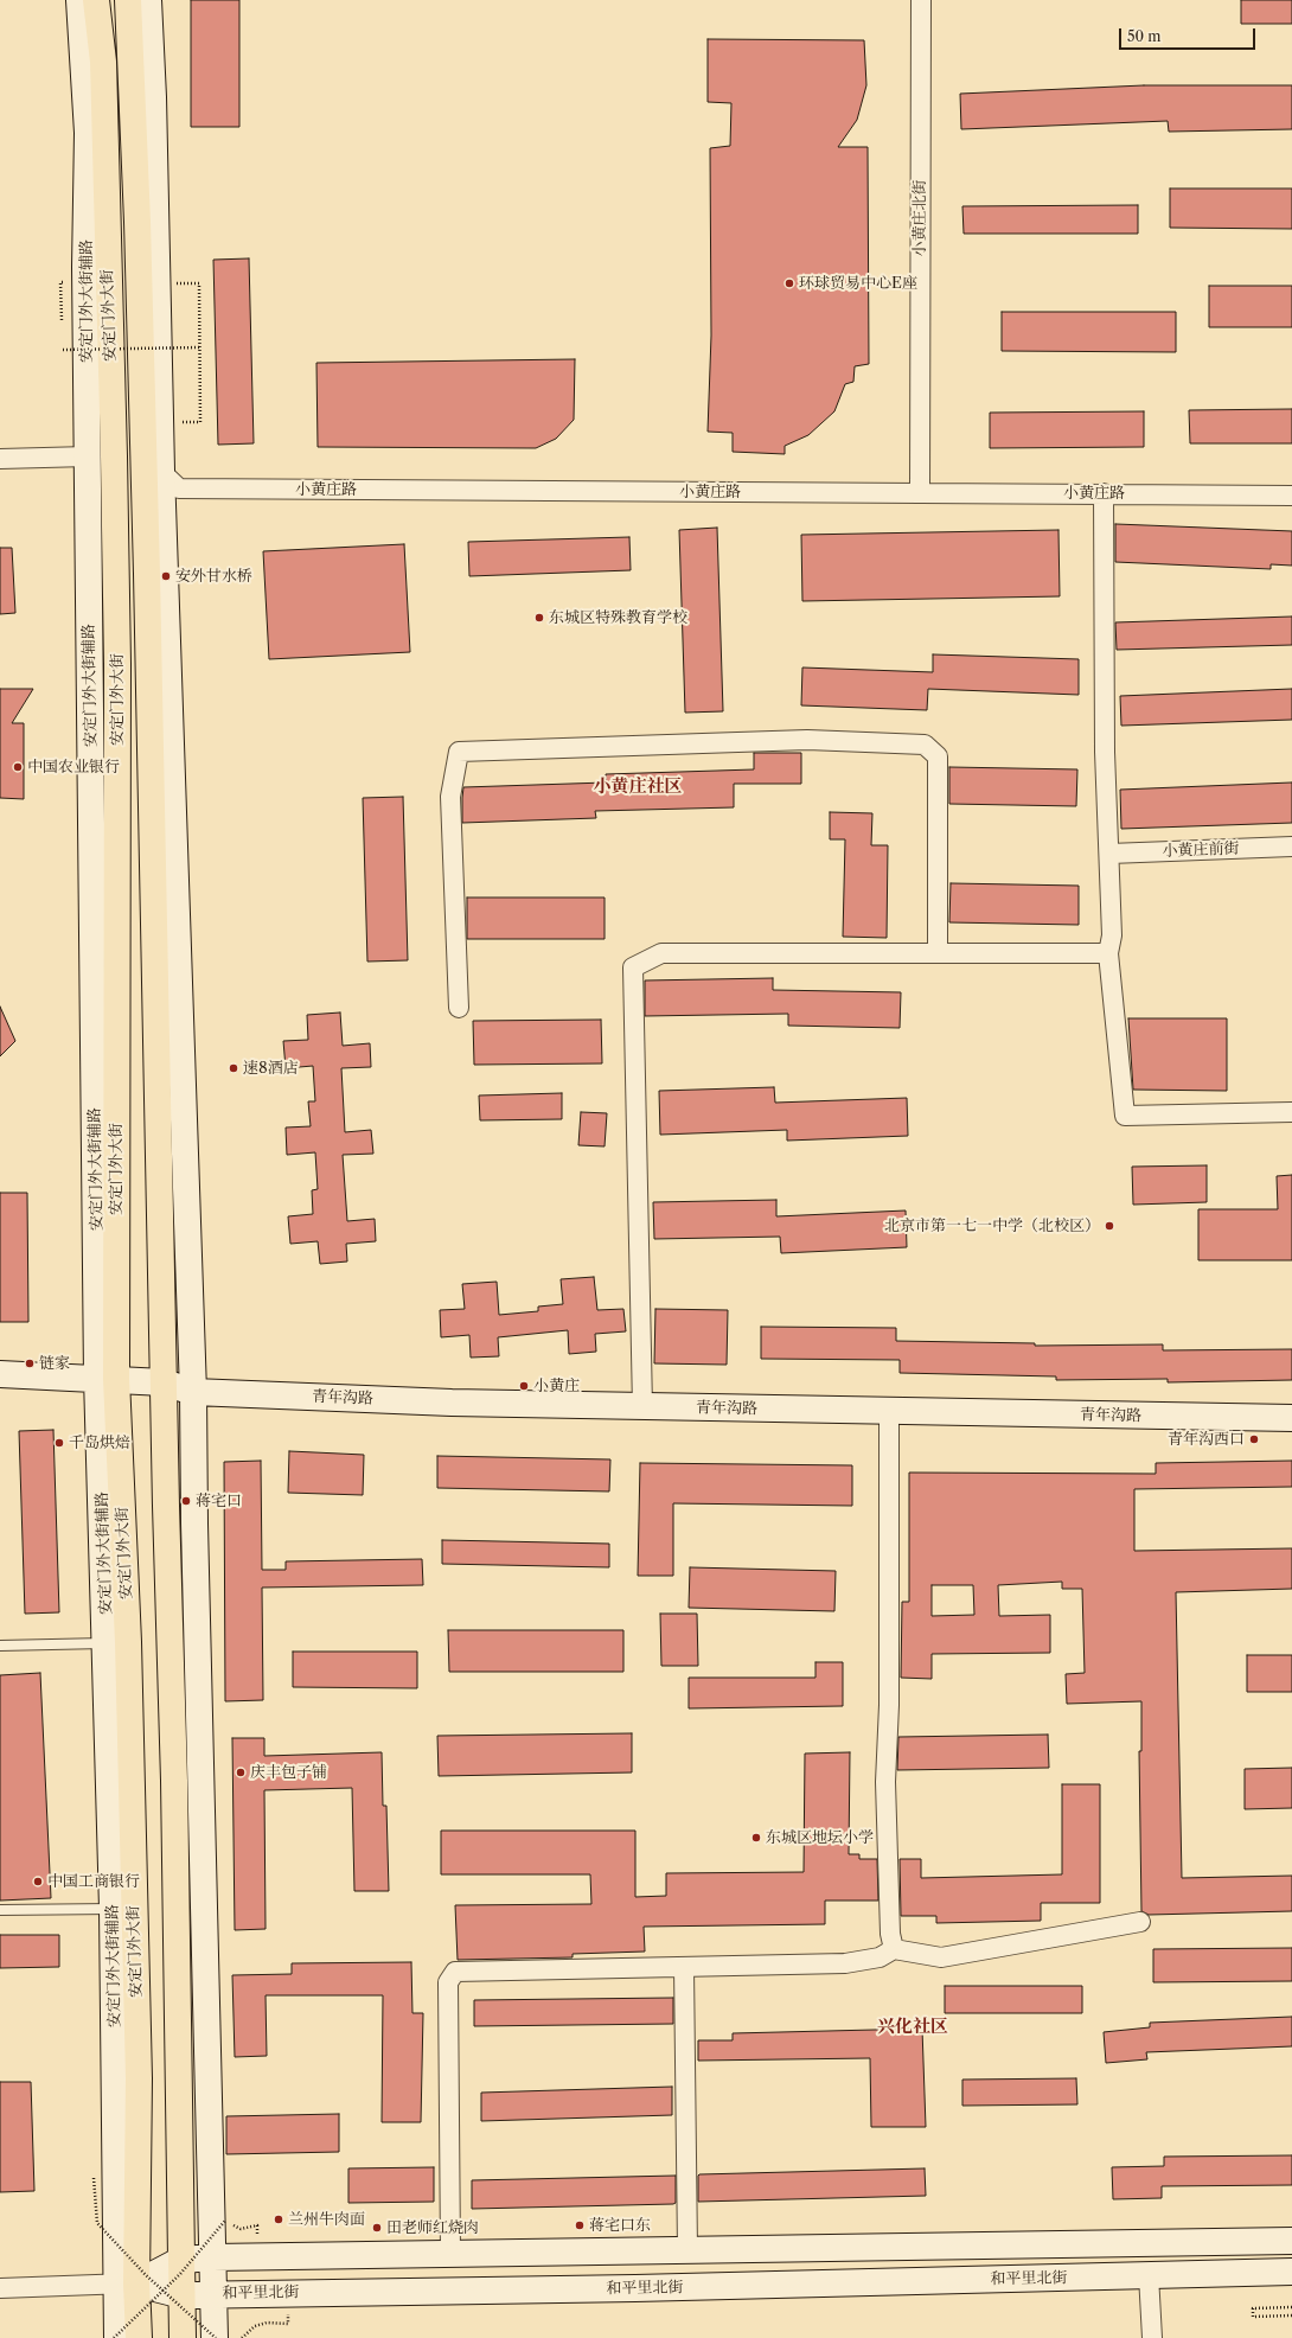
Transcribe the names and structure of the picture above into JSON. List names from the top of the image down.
{
  "streets": {
    "main road": ["安定门外大街"],
    "street": [
      "小黄庄北街",
      "安定门外大街辅路",
      "小黄庄路",
      "小黄庄前街",
      "青年沟路",
      "和平里北街"
    ]
  },
  "crossings": [
    ["小黄庄北街", "小黄庄路"],
    ["安定门外大街辅路", "安定门外大街"],
    ["安定门外大街辅路", "青年沟路"],
    ["安定门外大街", "小黄庄路"],
    ["安定门外大街", "青年沟路"],
    ["安定门外大街", "和平里北街"]
  ],
  "districts": ["小黄庄社区", "兴化社区"],
  "places": [
    "环球贸易中心E座",
    "安外甘水桥",
    "东城区特殊教育学校",
    "中国农业银行",
    "速8酒店",
    "北京市第一七一中学（北校区）",
    "链家",
    "小黄庄",
    "青年沟西口",
    "千岛烘焙",
    "蒋宅口",
    "庆丰包子铺",
    "东城区地坛小学",
    "中国工商银行",
    "兰州牛肉面",
    "蒋宅口东",
    "田老师红烧肉"
  ],
  "scale_bar": "50 m"
}
